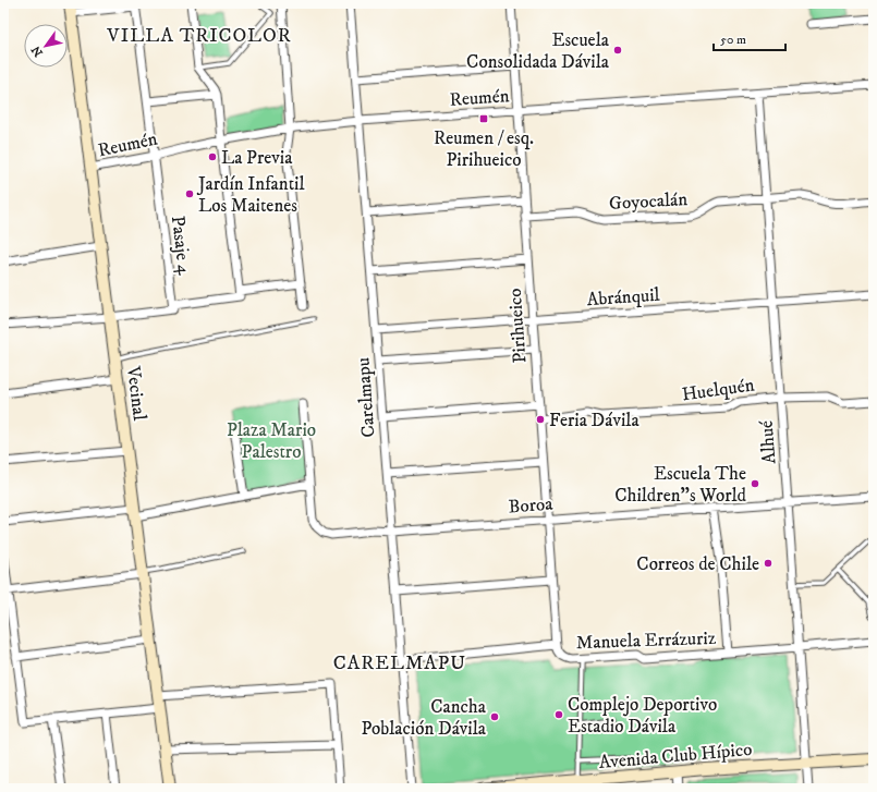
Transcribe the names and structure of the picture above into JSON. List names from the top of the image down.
{
  "streets": {
    "street": [
      "Reumén",
      "Goyocalán",
      "Pasaje 4",
      "Abránquil",
      "Pirihueico",
      "Huelquén",
      "Vecinal",
      "Carelmapu",
      "Alhué",
      "Boroa",
      "Manuela Errázuriz",
      "Avenida Club Hípico"
    ]
  },
  "crossings": [
    ["Reumén", "Pasaje 4"],
    ["Reumén", "Pirihueico"],
    ["Reumén", "Vecinal"],
    ["Reumén", "Carelmapu"],
    ["Reumén", "Alhué"],
    ["Goyocalán", "Pirihueico"],
    ["Goyocalán", "Alhué"],
    ["Abránquil", "Pirihueico"],
    ["Abránquil", "Carelmapu"],
    ["Abránquil", "Alhué"],
    ["Pirihueico", "Huelquén"],
    ["Pirihueico", "Boroa"],
    ["Pirihueico", "Manuela Errázuriz"],
    ["Huelquén", "Alhué"],
    ["Carelmapu", "Boroa"],
    ["Carelmapu", "Manuela Errázuriz"],
    ["Alhué", "Boroa"],
    ["Alhué", "Manuela Errázuriz"],
    ["Alhué", "Avenida Club Hípico"]
  ],
  "districts": ["VILLA TRICOLOR", "CARELMAPU"],
  "parks": ["Plaza Mario Palestro"],
  "places": {
    "other": [
      "Escuela Consolidada Dávila",
      "La Previa",
      "Jardín Infantil Los Maitenes",
      "Feria Dávila",
      "Escuela The Children\"s World",
      "Correos de Chile",
      "Complejo Deportivo Estadio Dávila",
      "Cancha Población Dávila"
    ],
    "transit": ["Reumen / esq. Pirihueico"]
  },
  "scale_bar": "50 m",
  "north": "bottom left"
}
